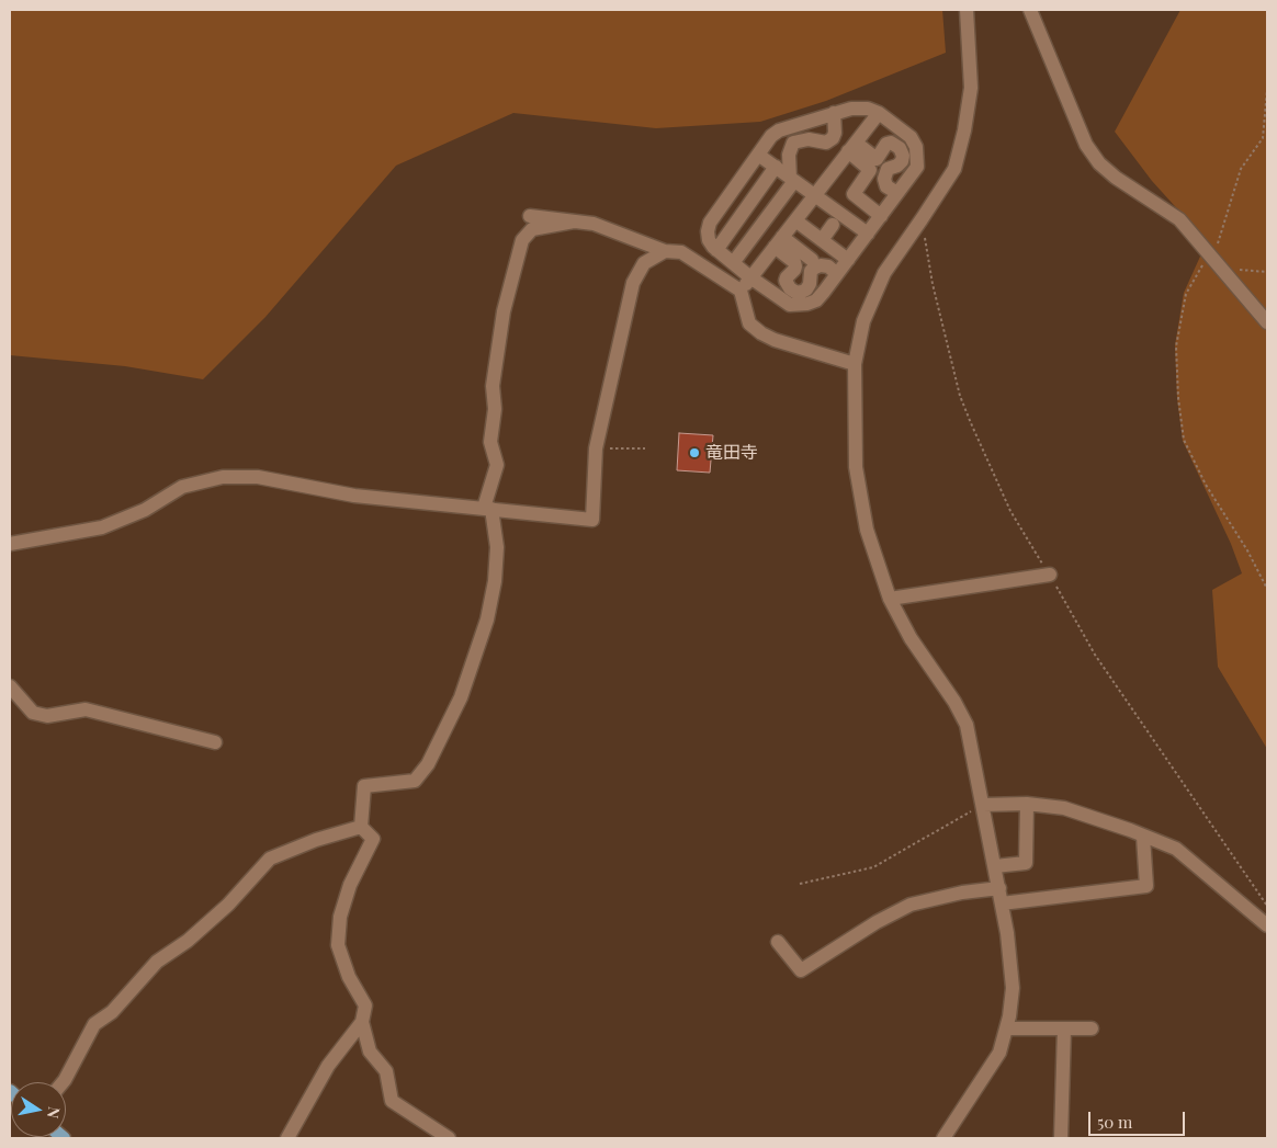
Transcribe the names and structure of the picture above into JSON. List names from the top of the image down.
{
  "places": ["竜田寺"],
  "scale_bar": "50 m",
  "north": "right"
}
